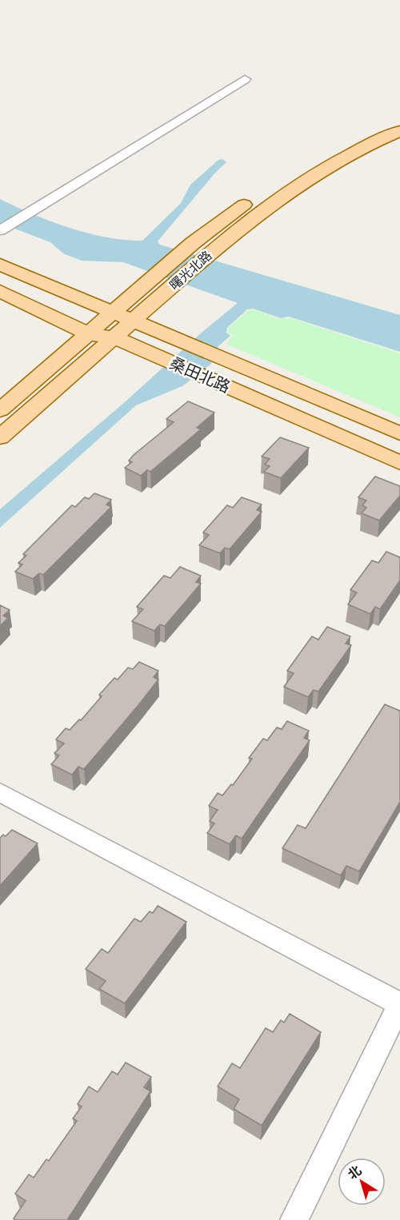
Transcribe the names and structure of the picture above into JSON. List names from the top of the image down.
{
  "streets": {
    "main road": ["曙光北路", "桑田北路"]
  },
  "crossings": [
    ["曙光北路", "桑田北路"]
  ],
  "north": "top left"
}
